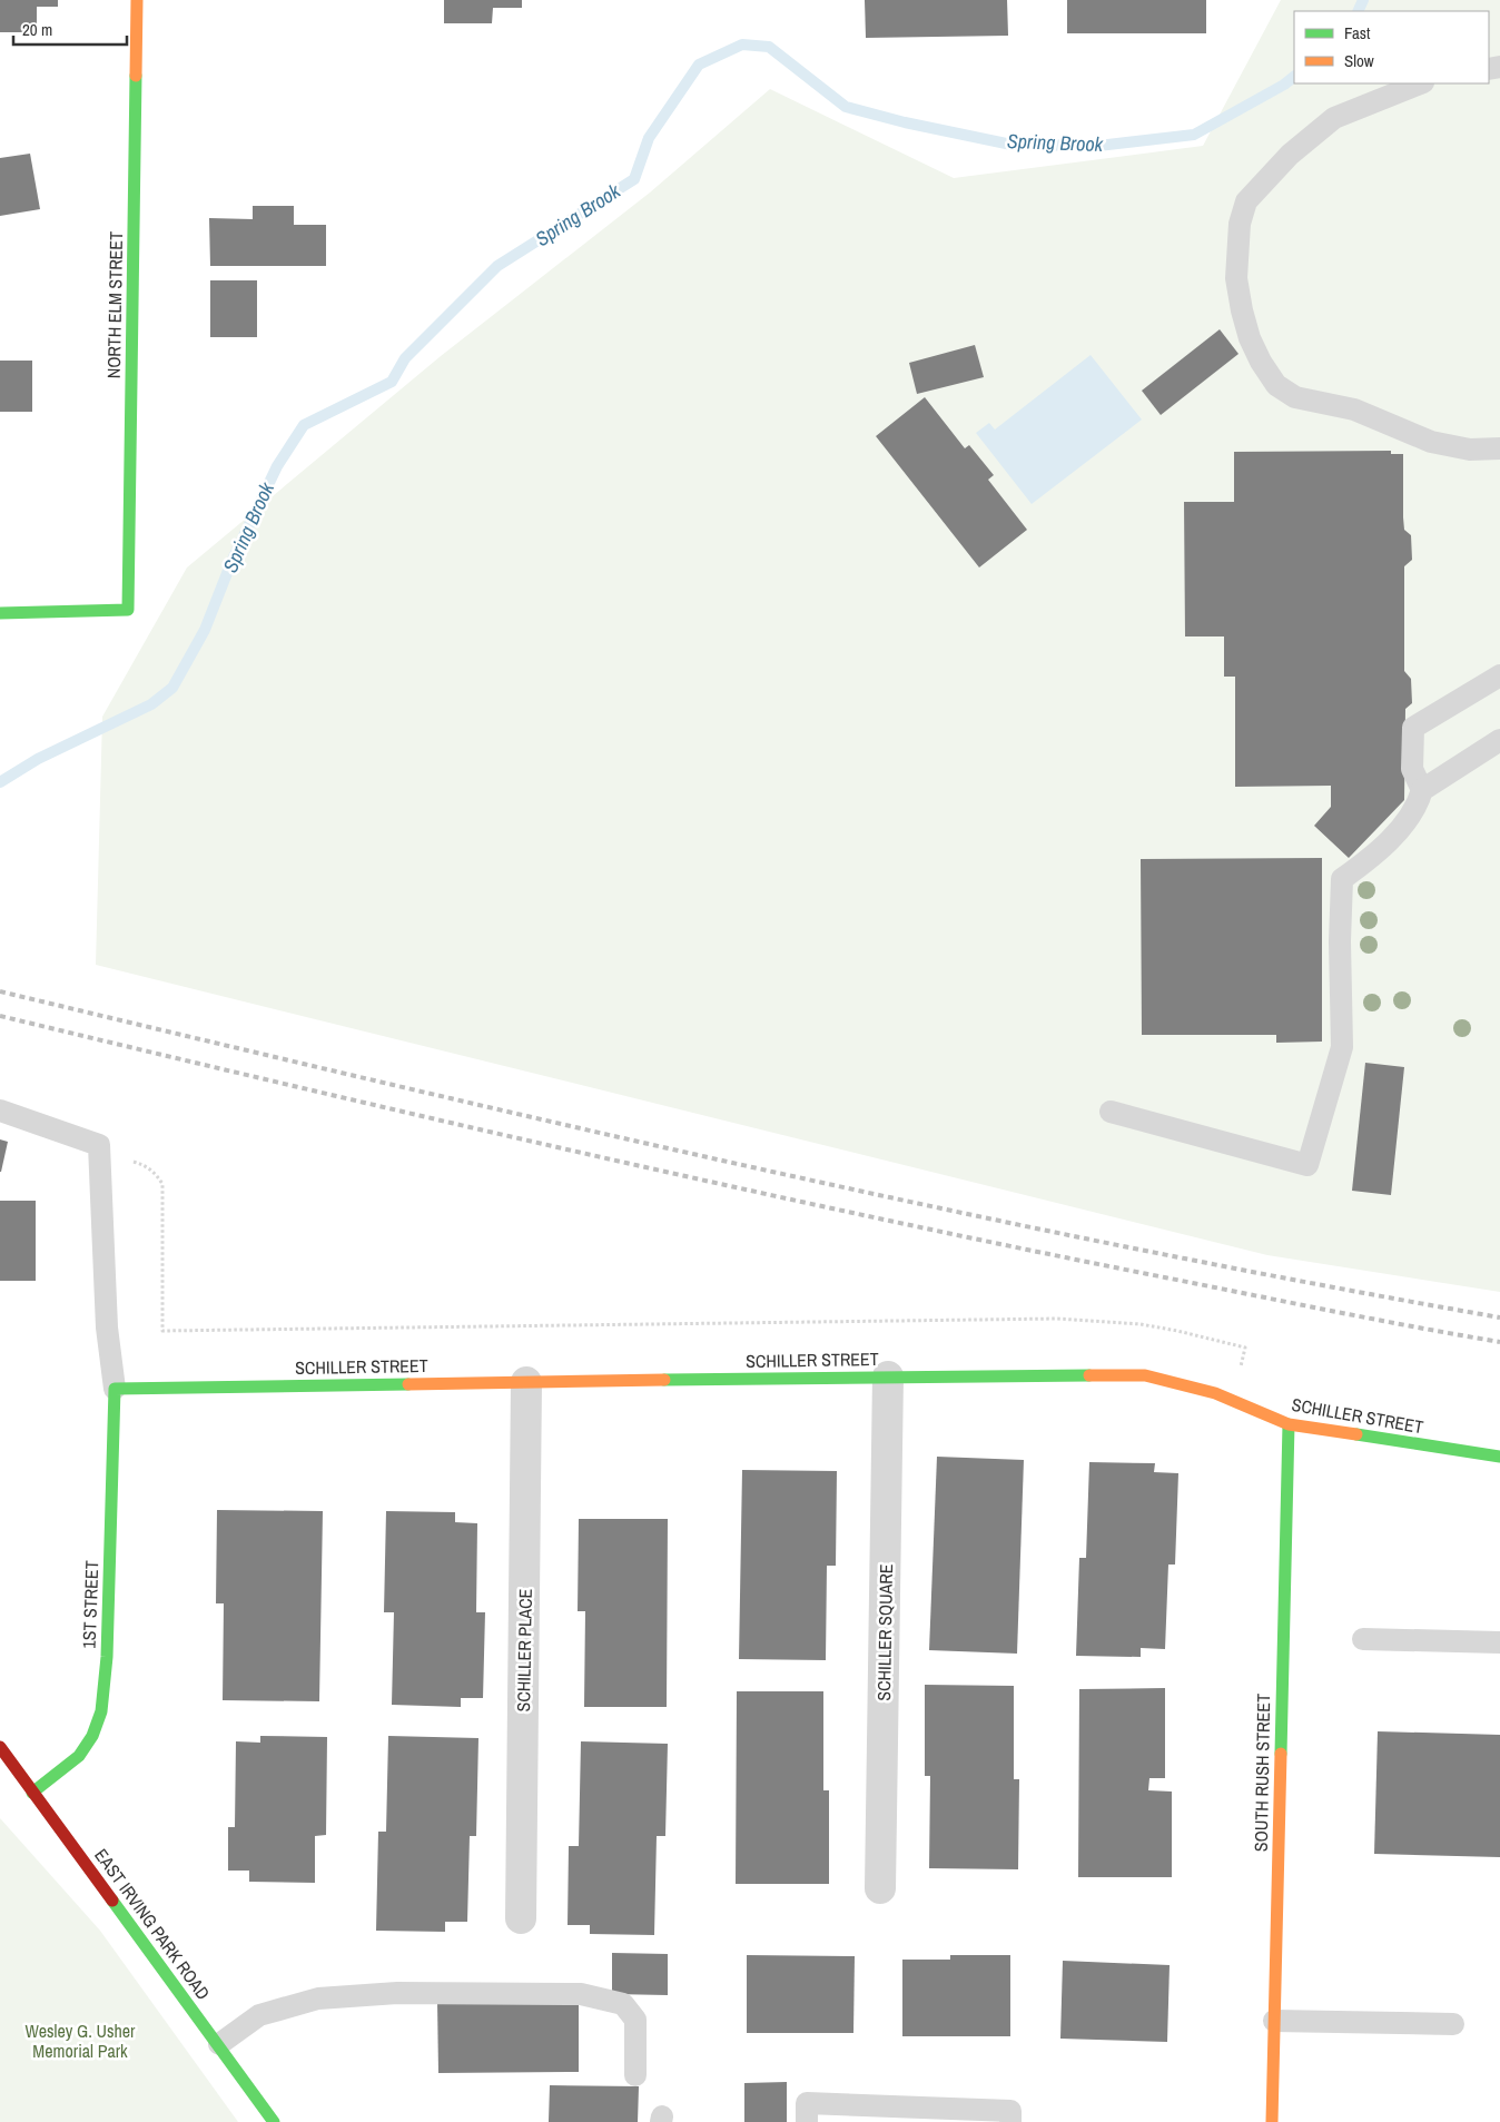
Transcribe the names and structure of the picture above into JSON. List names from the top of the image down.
{
  "streets": {
    "street": [
      "NORTH ELM STREET",
      "SCHILLER STREET",
      "1ST STREET",
      "SCHILLER SQUARE",
      "SCHILLER PLACE",
      "SOUTH RUSH STREET",
      "EAST IRVING PARK ROAD"
    ]
  },
  "crossings": [
    ["SCHILLER STREET", "1ST STREET"],
    ["SCHILLER STREET", "SCHILLER SQUARE"],
    ["SCHILLER STREET", "SCHILLER PLACE"],
    ["SCHILLER STREET", "SOUTH RUSH STREET"],
    ["1ST STREET", "EAST IRVING PARK ROAD"]
  ],
  "water": ["Spring Brook"],
  "parks": ["Wesley G. Usher Memorial Park"],
  "legend": ["Fast", "Slow"],
  "scale_bar": "20 m"
}
